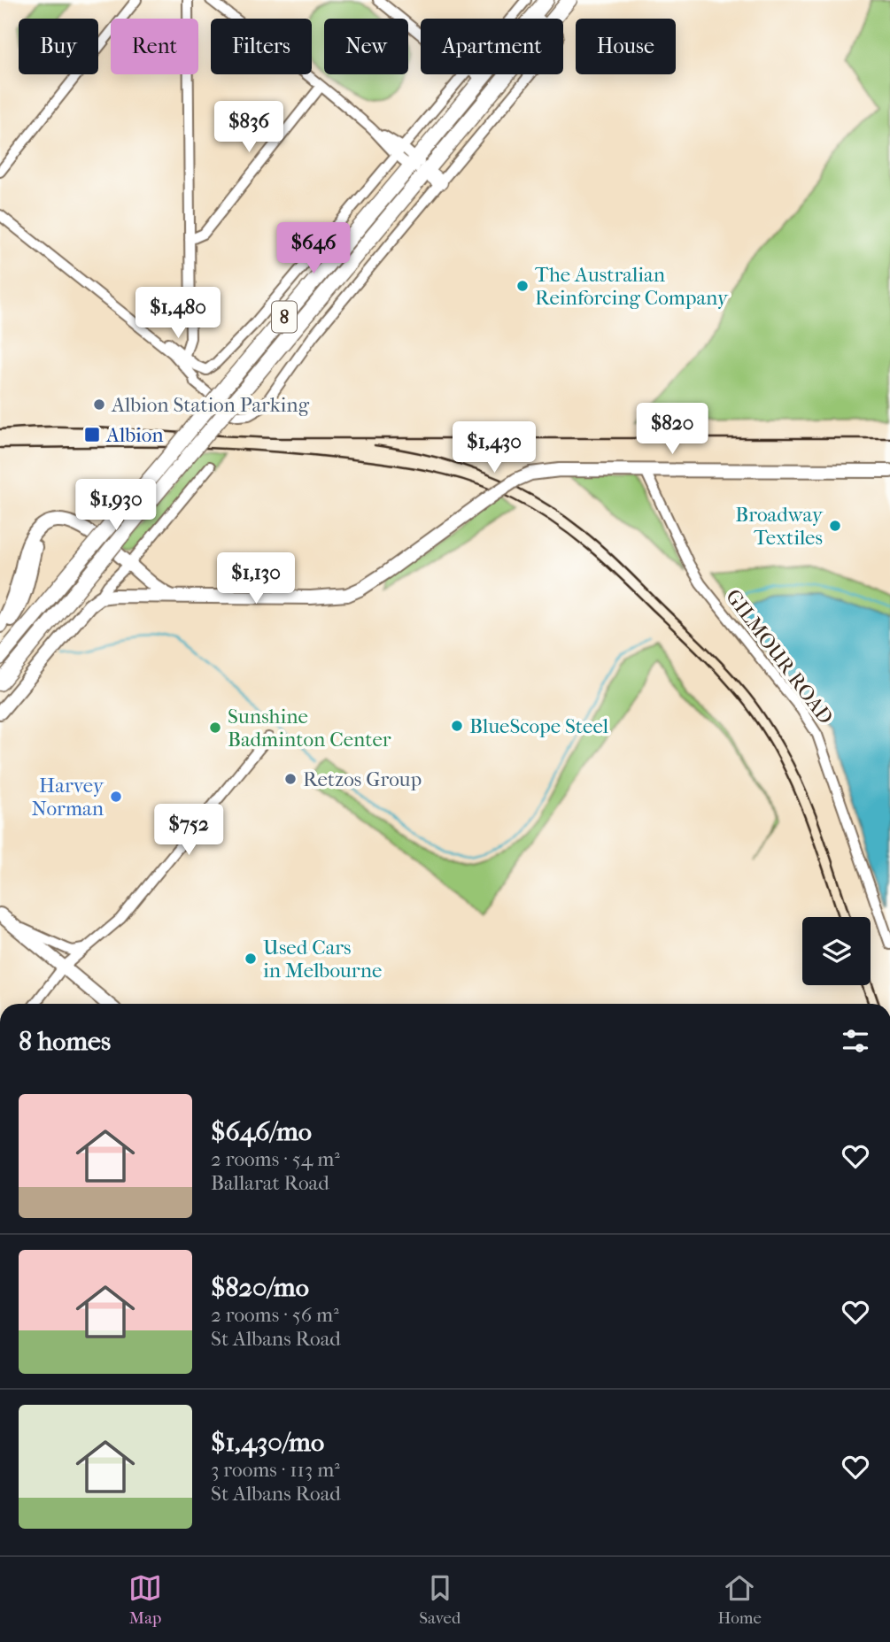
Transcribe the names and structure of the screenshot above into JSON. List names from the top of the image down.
{
  "streets": {
    "highway": ["8"],
    "street": ["GILMOUR ROAD"]
  },
  "places": {
    "other": [
      "The Australian Reinforcing Company",
      "Albion Station Parking",
      "Broadway Textiles",
      "BlueScope Steel",
      "Sunshine Badminton Center",
      "Retzos Group",
      "Harvey Norman",
      "Used Cars in Melbourne"
    ],
    "transit": ["Albion"]
  },
  "page": {
    "chip": [
      "Buy",
      "Rent",
      "Filters",
      "New",
      "Apartment",
      "House"
    ],
    "price": [
      "$836",
      "$646",
      "$1,480",
      "$820",
      "$1,430",
      "$1,930",
      "$1,130",
      "$752"
    ],
    "heading": "8 homes",
    "list": [
      {
        "name": "$646/mo",
        "note": "2 rooms · 54 m² · Ballarat Road"
      },
      {
        "name": "$820/mo",
        "note": "2 rooms · 56 m² · St Albans Road"
      },
      {
        "name": "$1,430/mo",
        "note": "3 rooms · 113 m² · St Albans Road"
      }
    ],
    "tabs": ["Map", "Saved", "Home"]
  }
}
